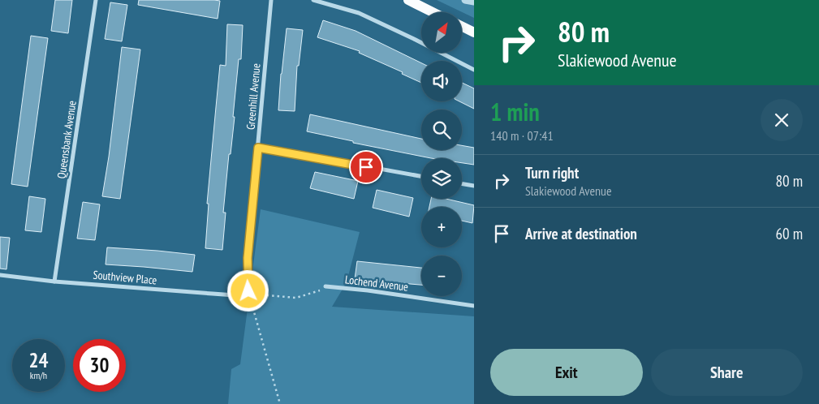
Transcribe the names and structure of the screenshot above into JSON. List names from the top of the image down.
{
  "streets": {
    "street": [
      "Greenhill Avenue",
      "Queensbank Avenue",
      "Southview Place",
      "Lochend Avenue"
    ]
  },
  "crossings": [
    ["Greenhill Avenue", "Southview Place"],
    ["Queensbank Avenue", "Southview Place"]
  ],
  "north": "top right",
  "page": {
    "turn": ["80 m", "Slakiewood Avenue"],
    "map_buttons": ["+", "−"],
    "heading": ["1 min", "140 m · 07:41"],
    "list": [
      {
        "name": "Turn right",
        "note": "Slakiewood Avenue",
        "value": "80 m"
      },
      {
        "name": "Arrive at destination",
        "value": "60 m"
      }
    ],
    "speed": "24 km/h",
    "limit": "30",
    "buttons": ["Exit", "Share"]
  }
}
